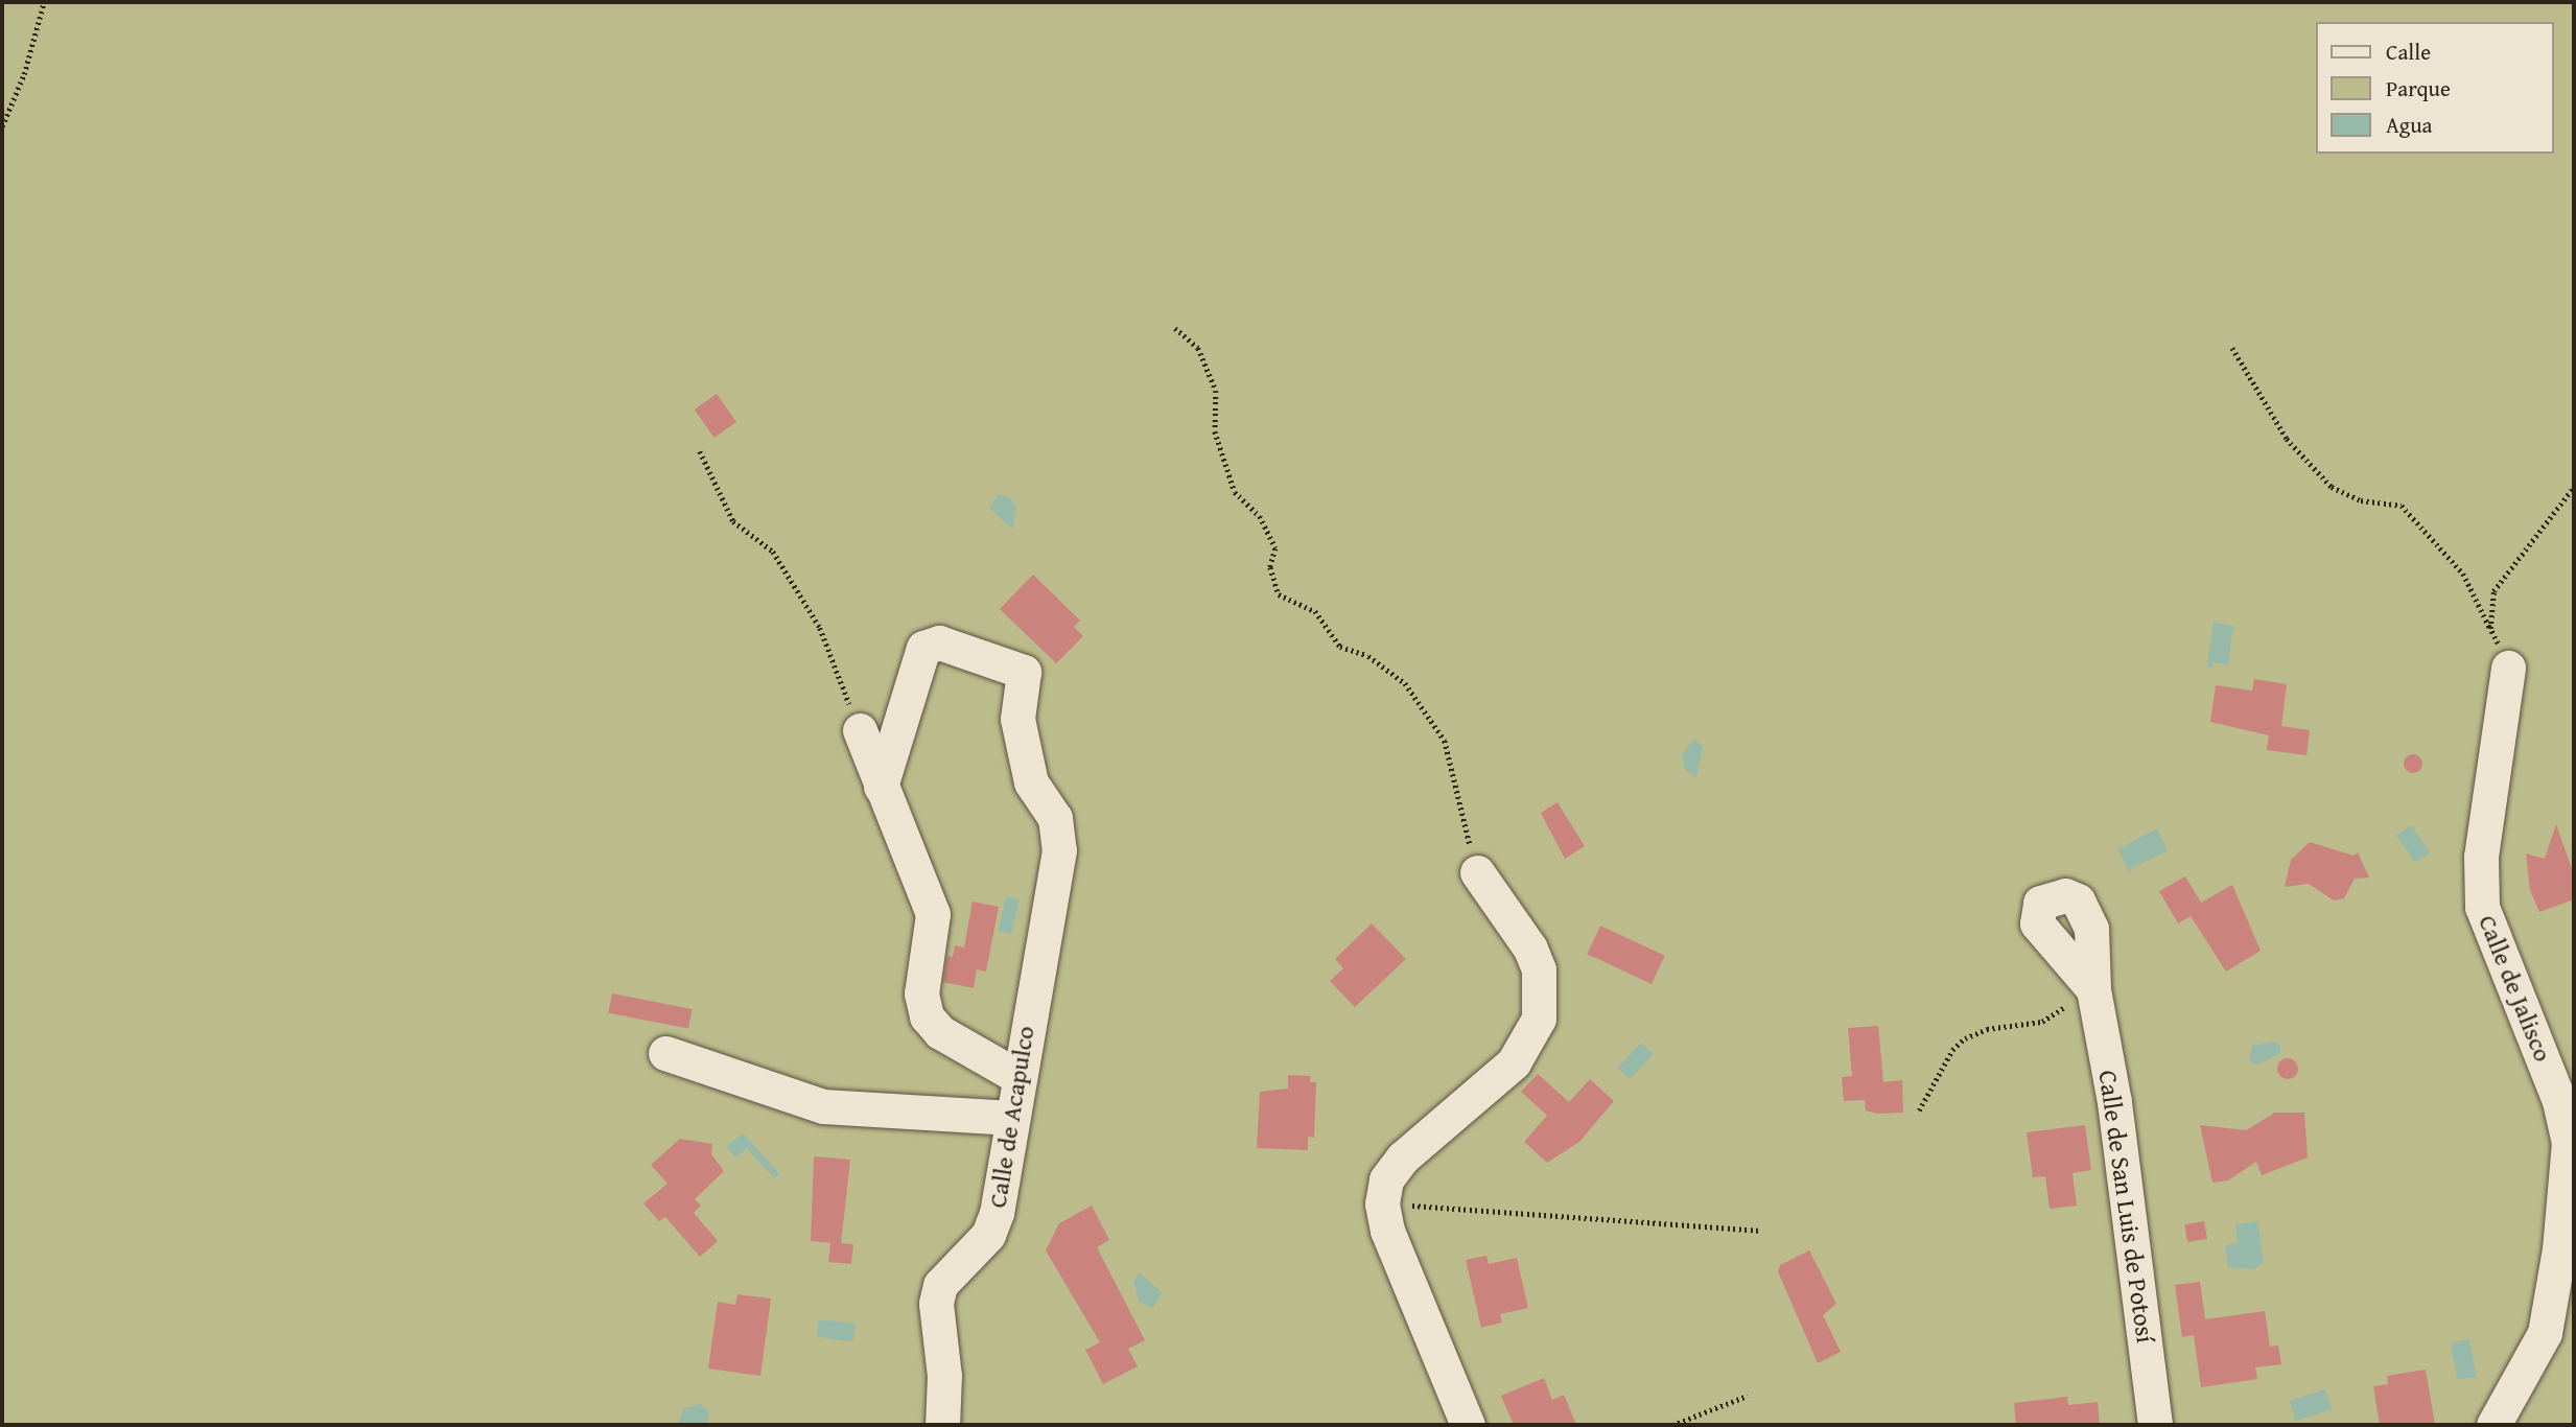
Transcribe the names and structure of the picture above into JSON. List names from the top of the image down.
{
  "streets": {
    "street": ["Calle de Jalisco", "Calle de Acapulco", "Calle de San Luis de Potosí"]
  },
  "legend": ["Calle", "Parque", "Agua"]
}
